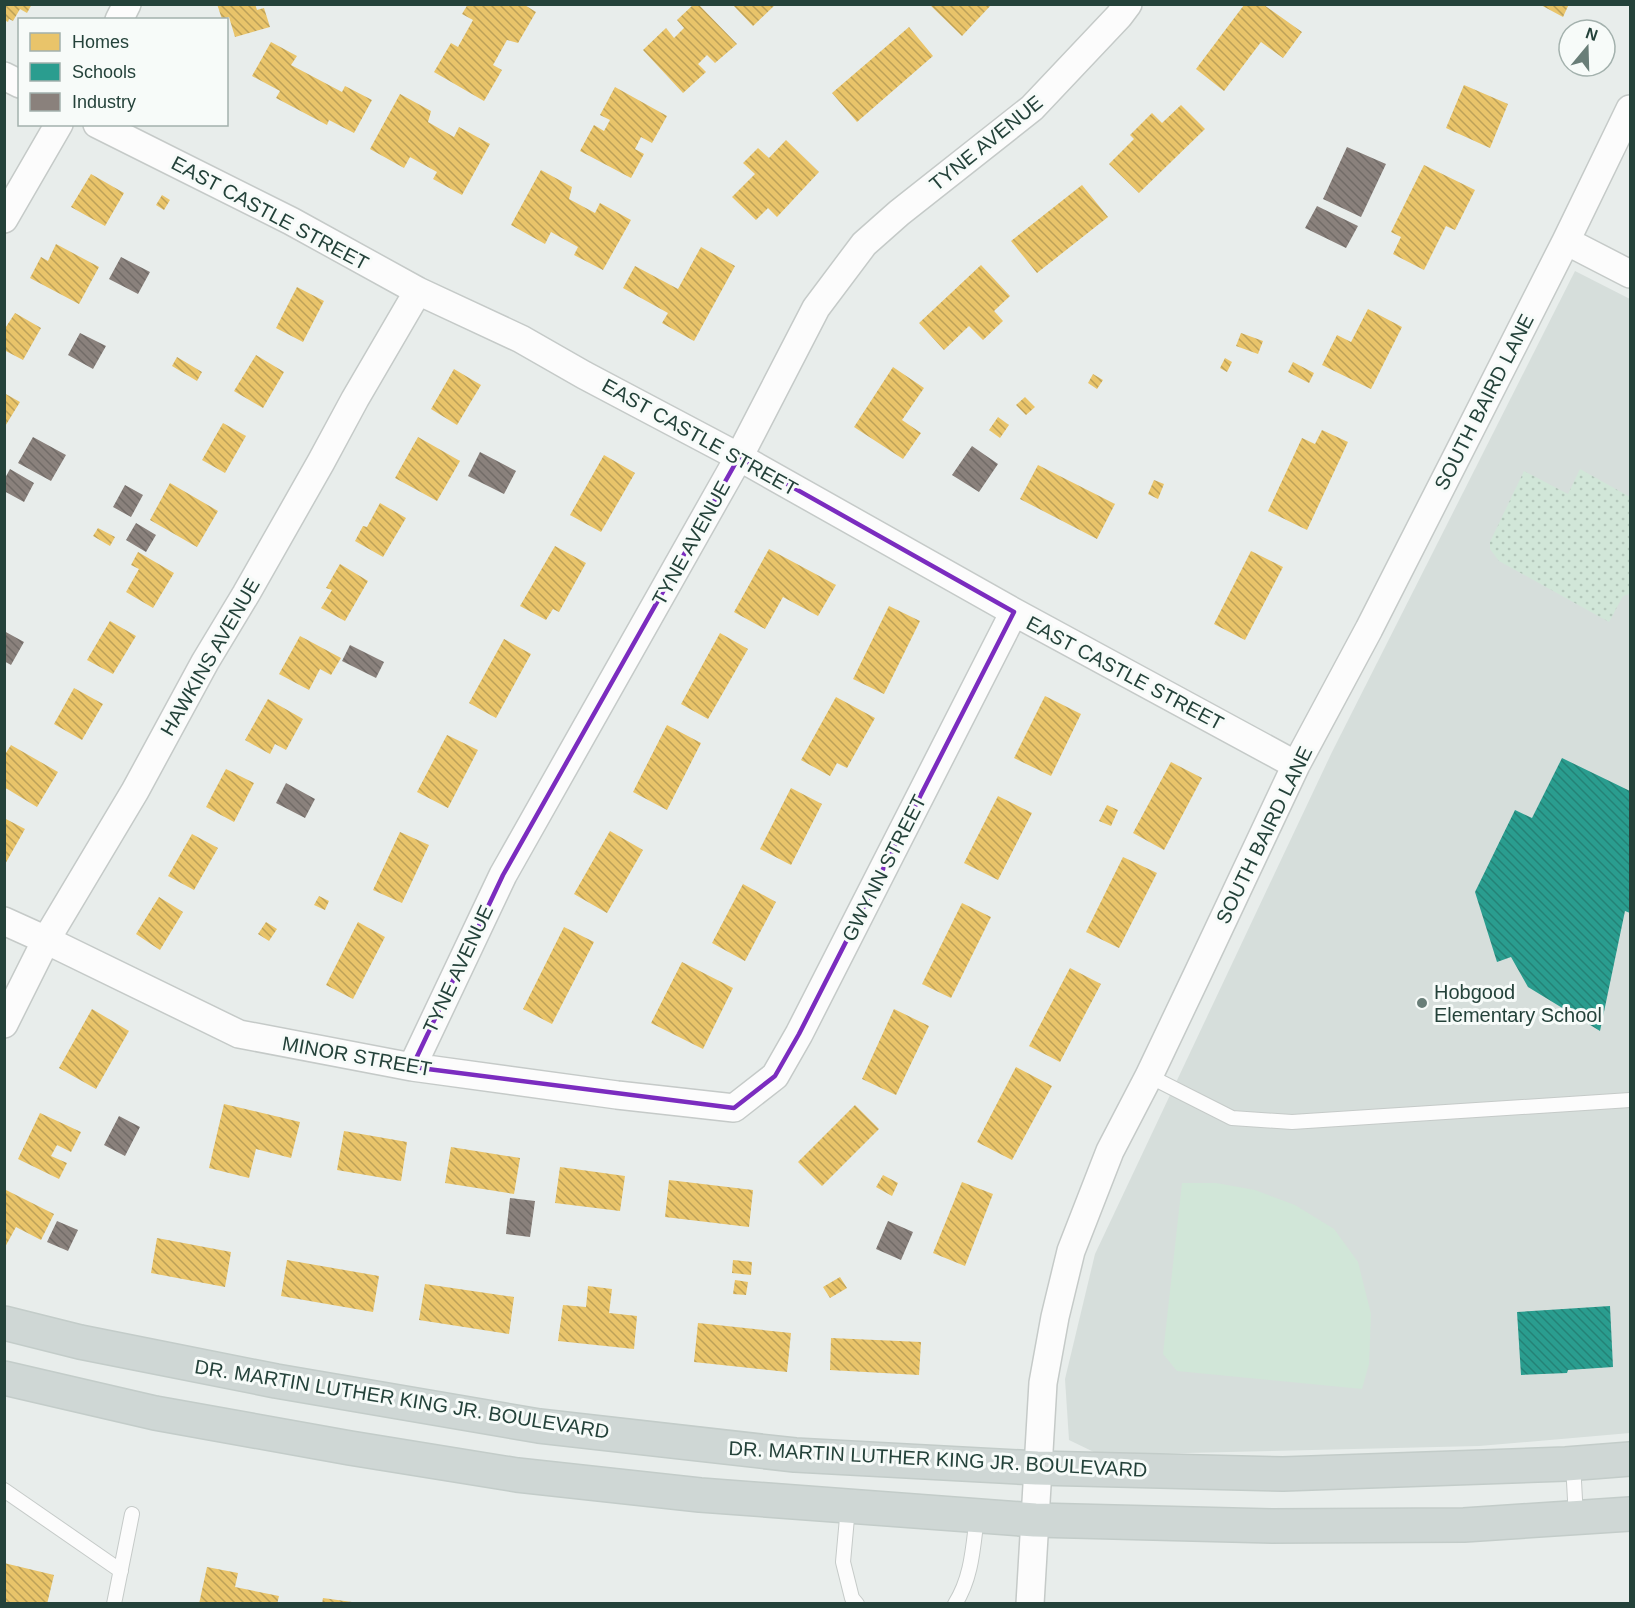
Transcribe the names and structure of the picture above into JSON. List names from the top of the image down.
{
  "streets": {
    "main road": ["DR. MARTIN LUTHER KING JR. BOULEVARD"],
    "street": [
      "TYNE AVENUE",
      "EAST CASTLE STREET",
      "SOUTH BAIRD LANE",
      "HAWKINS AVENUE",
      "GWYNN STREET",
      "MINOR STREET"
    ]
  },
  "crossings": [
    ["TYNE AVENUE", "EAST CASTLE STREET"],
    ["TYNE AVENUE", "MINOR STREET"],
    ["EAST CASTLE STREET", "SOUTH BAIRD LANE"],
    ["EAST CASTLE STREET", "HAWKINS AVENUE"],
    ["EAST CASTLE STREET", "GWYNN STREET"],
    ["SOUTH BAIRD LANE", "DR. MARTIN LUTHER KING JR. BOULEVARD"],
    ["HAWKINS AVENUE", "MINOR STREET"],
    ["GWYNN STREET", "MINOR STREET"]
  ],
  "places": ["Hobgood Elementary School"],
  "legend": ["Homes", "Schools", "Industry"],
  "north": "top"
}
